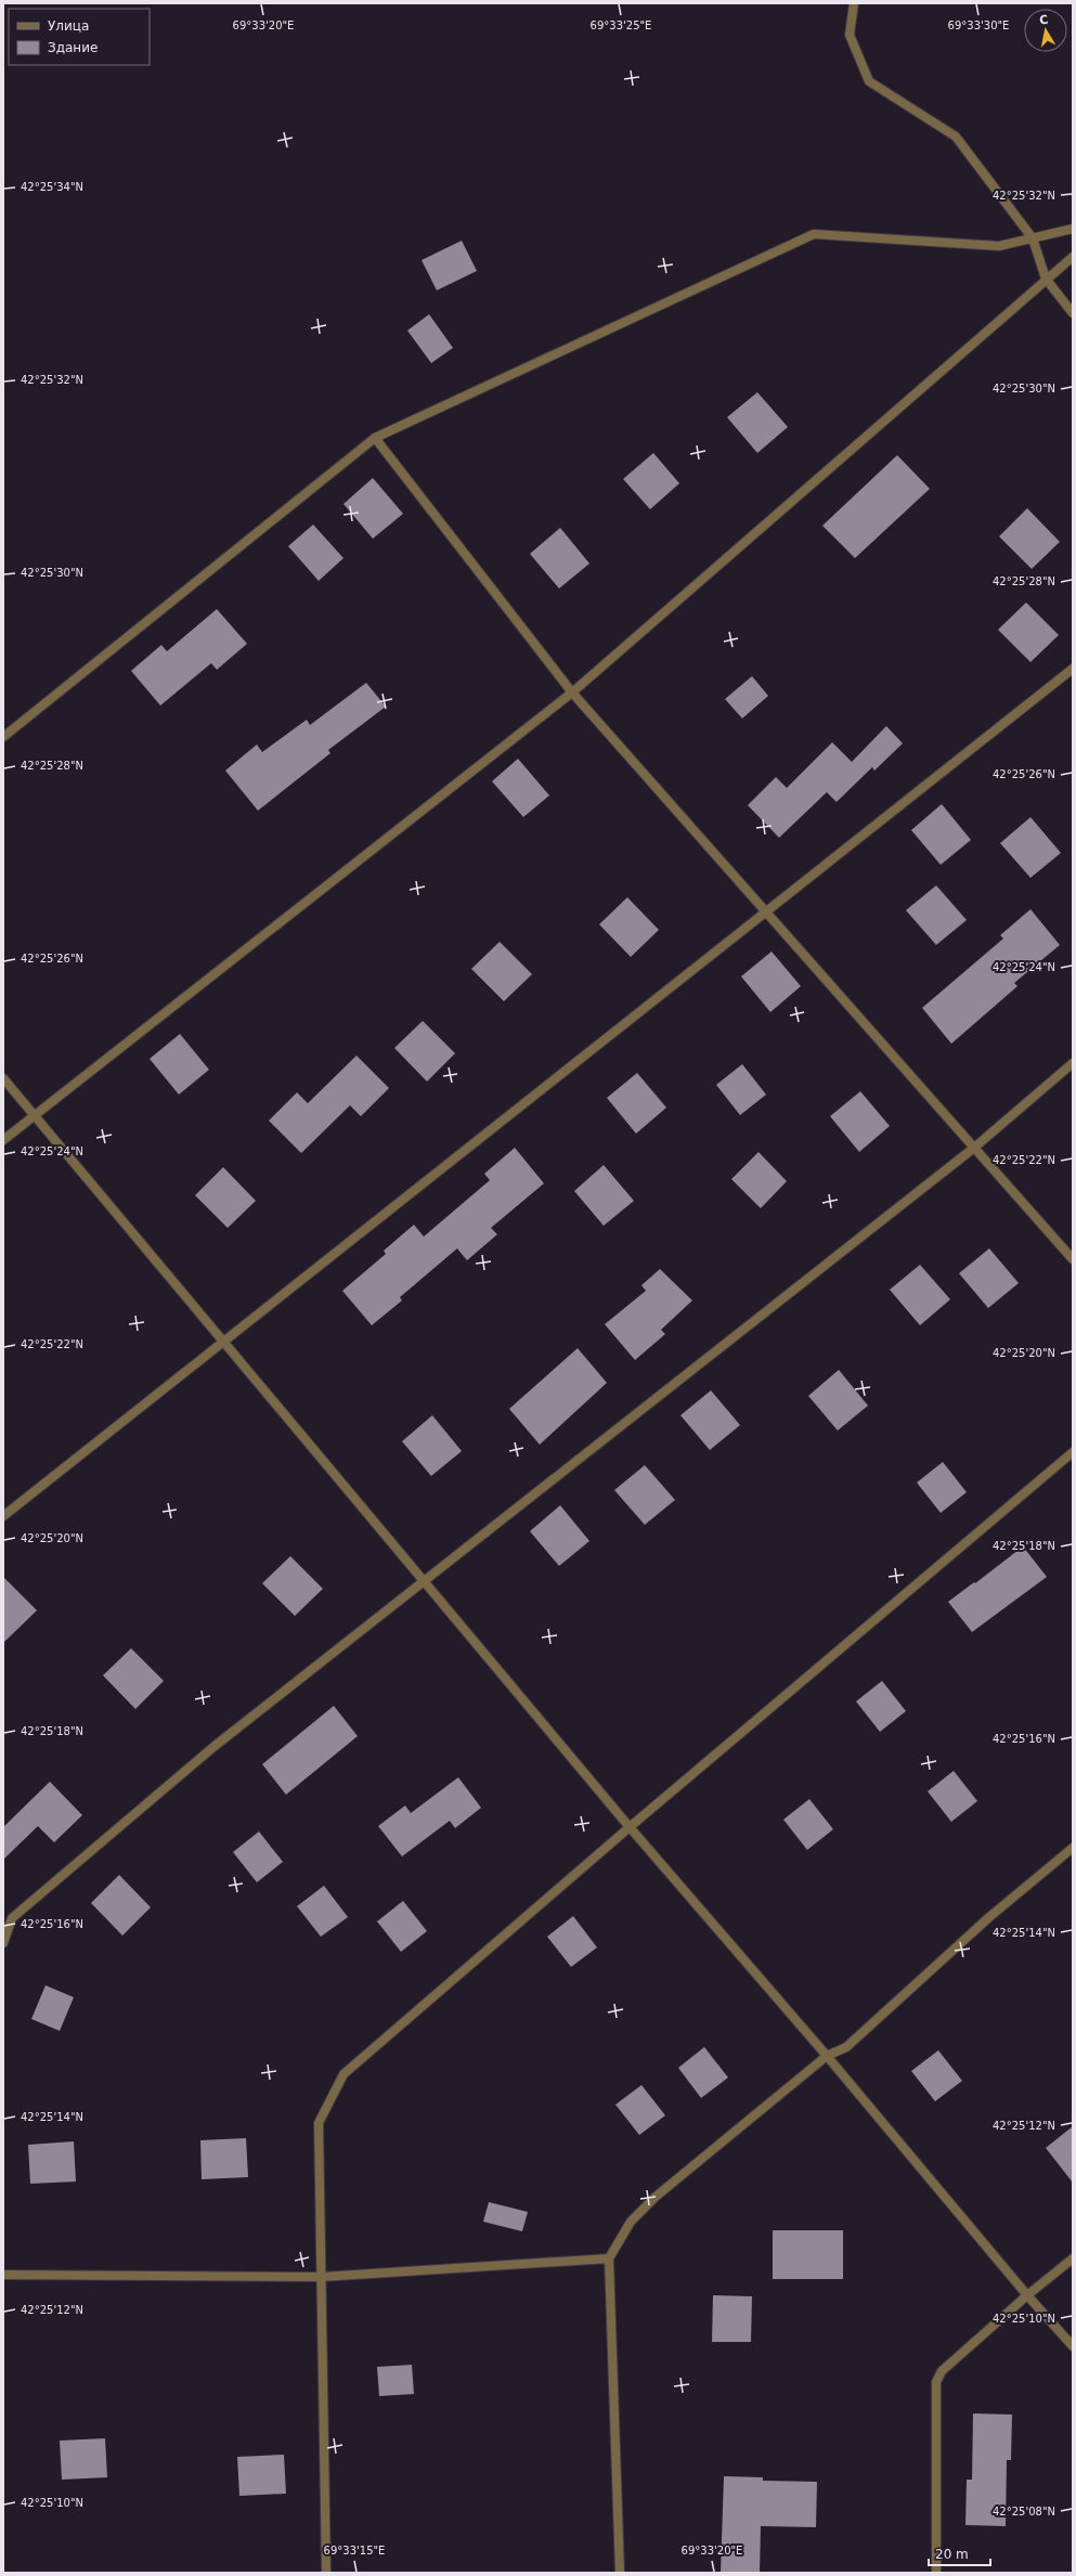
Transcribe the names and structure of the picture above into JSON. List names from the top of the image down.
{
  "legend": ["Улица", "Здание"],
  "scale_bar": "20 m",
  "north": "top",
  "coordinates": [
    "69°33'20\"E",
    "69°33'25\"E",
    "69°33'30\"E",
    "42°25'34\"N",
    "42°25'32\"N",
    "42°25'30\"N",
    "42°25'28\"N",
    "42°25'26\"N",
    "42°25'24\"N",
    "42°25'22\"N",
    "42°25'20\"N",
    "42°25'18\"N",
    "42°25'16\"N",
    "42°25'14\"N",
    "42°25'12\"N",
    "42°25'10\"N",
    "42°25'08\"N",
    "69°33'15\"E"
  ]
}
